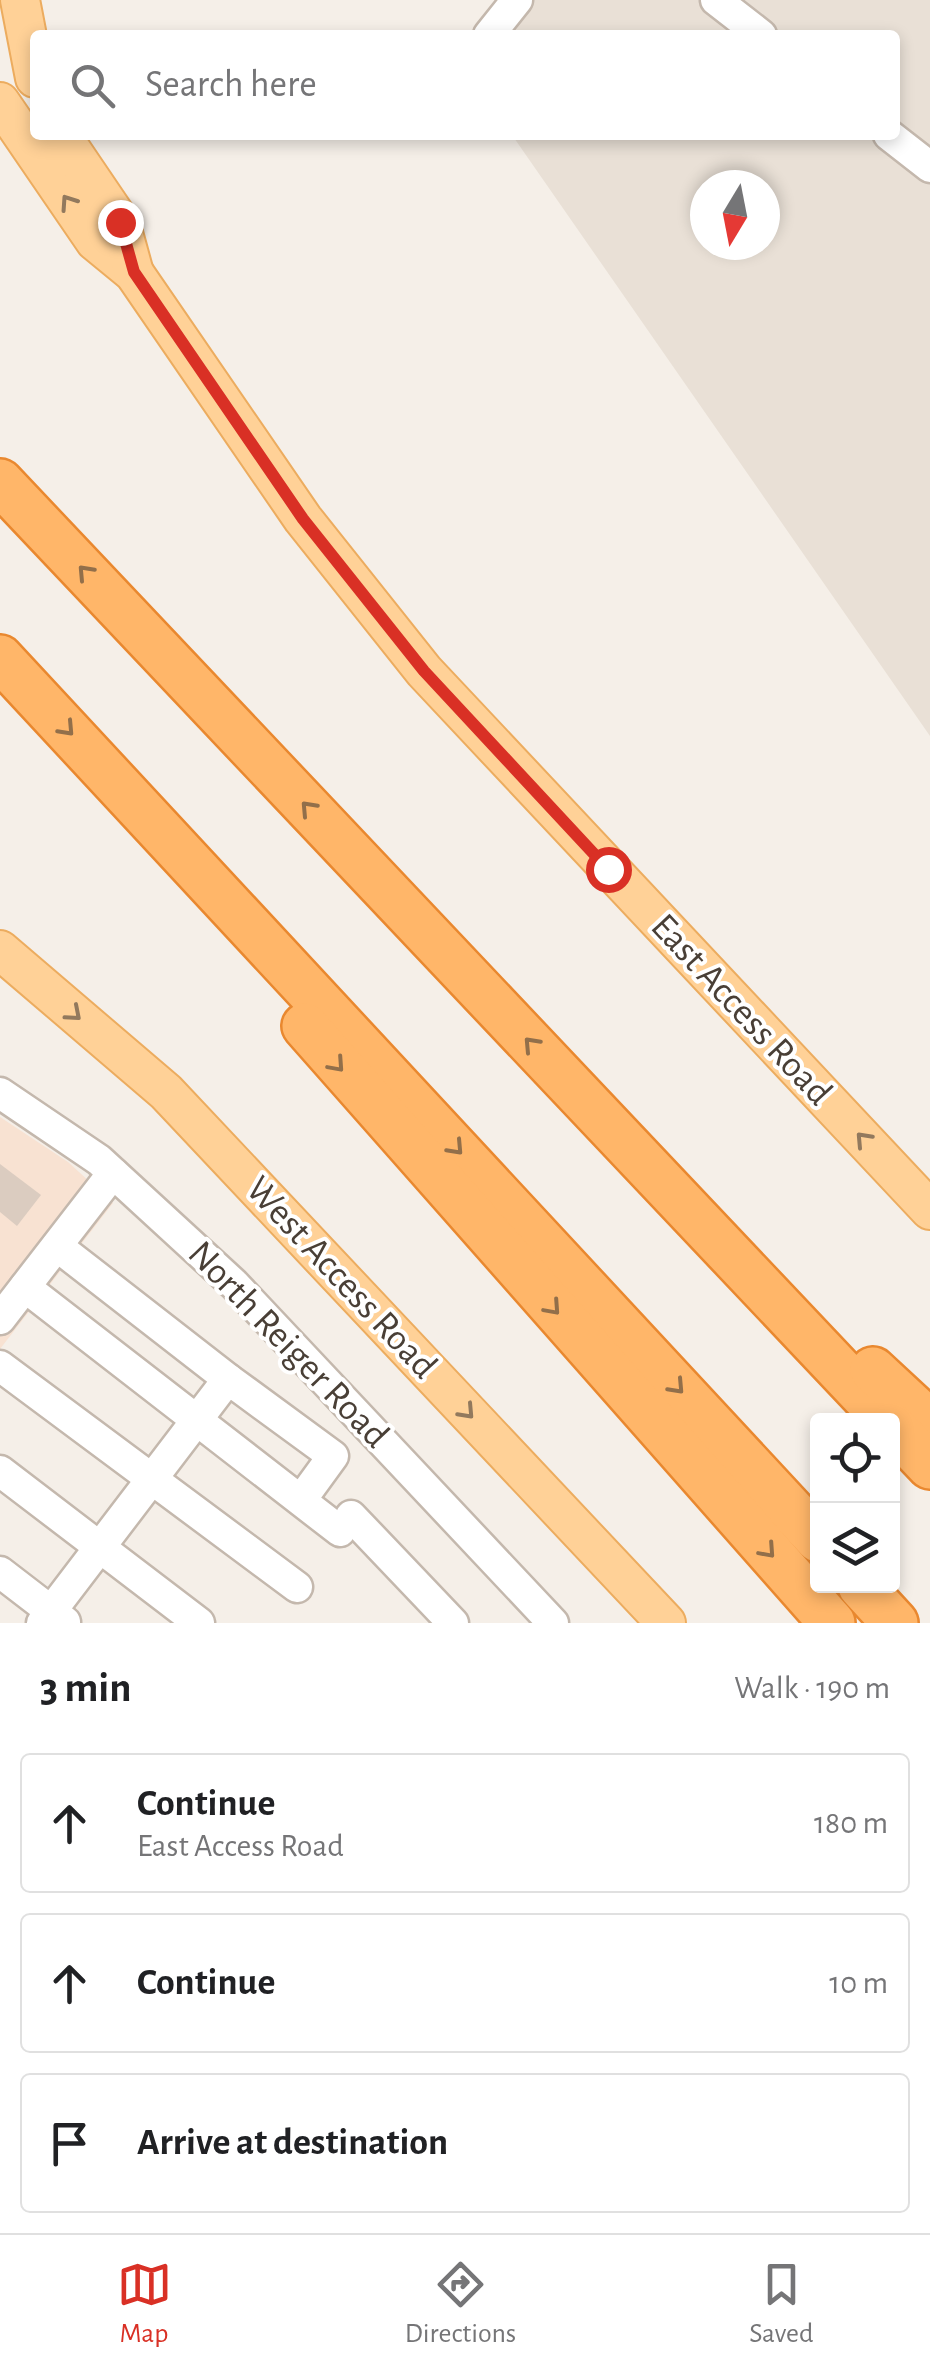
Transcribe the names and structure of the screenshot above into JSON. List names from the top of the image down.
{
  "streets": {
    "main road": ["East Access Road", "West Access Road"],
    "street": ["North Reiger Road"]
  },
  "one_way": ["East Access Road", "West Access Road"],
  "north": "bottom",
  "page": {
    "search": "Search here",
    "heading": ["3 min", "Walk · 190 m"],
    "list": [
      ["Continue", "East Access Road", "180 m"],
      ["Continue", "10 m"],
      "Arrive at destination"
    ],
    "nav": ["Map", "Directions", "Saved"]
  }
}
